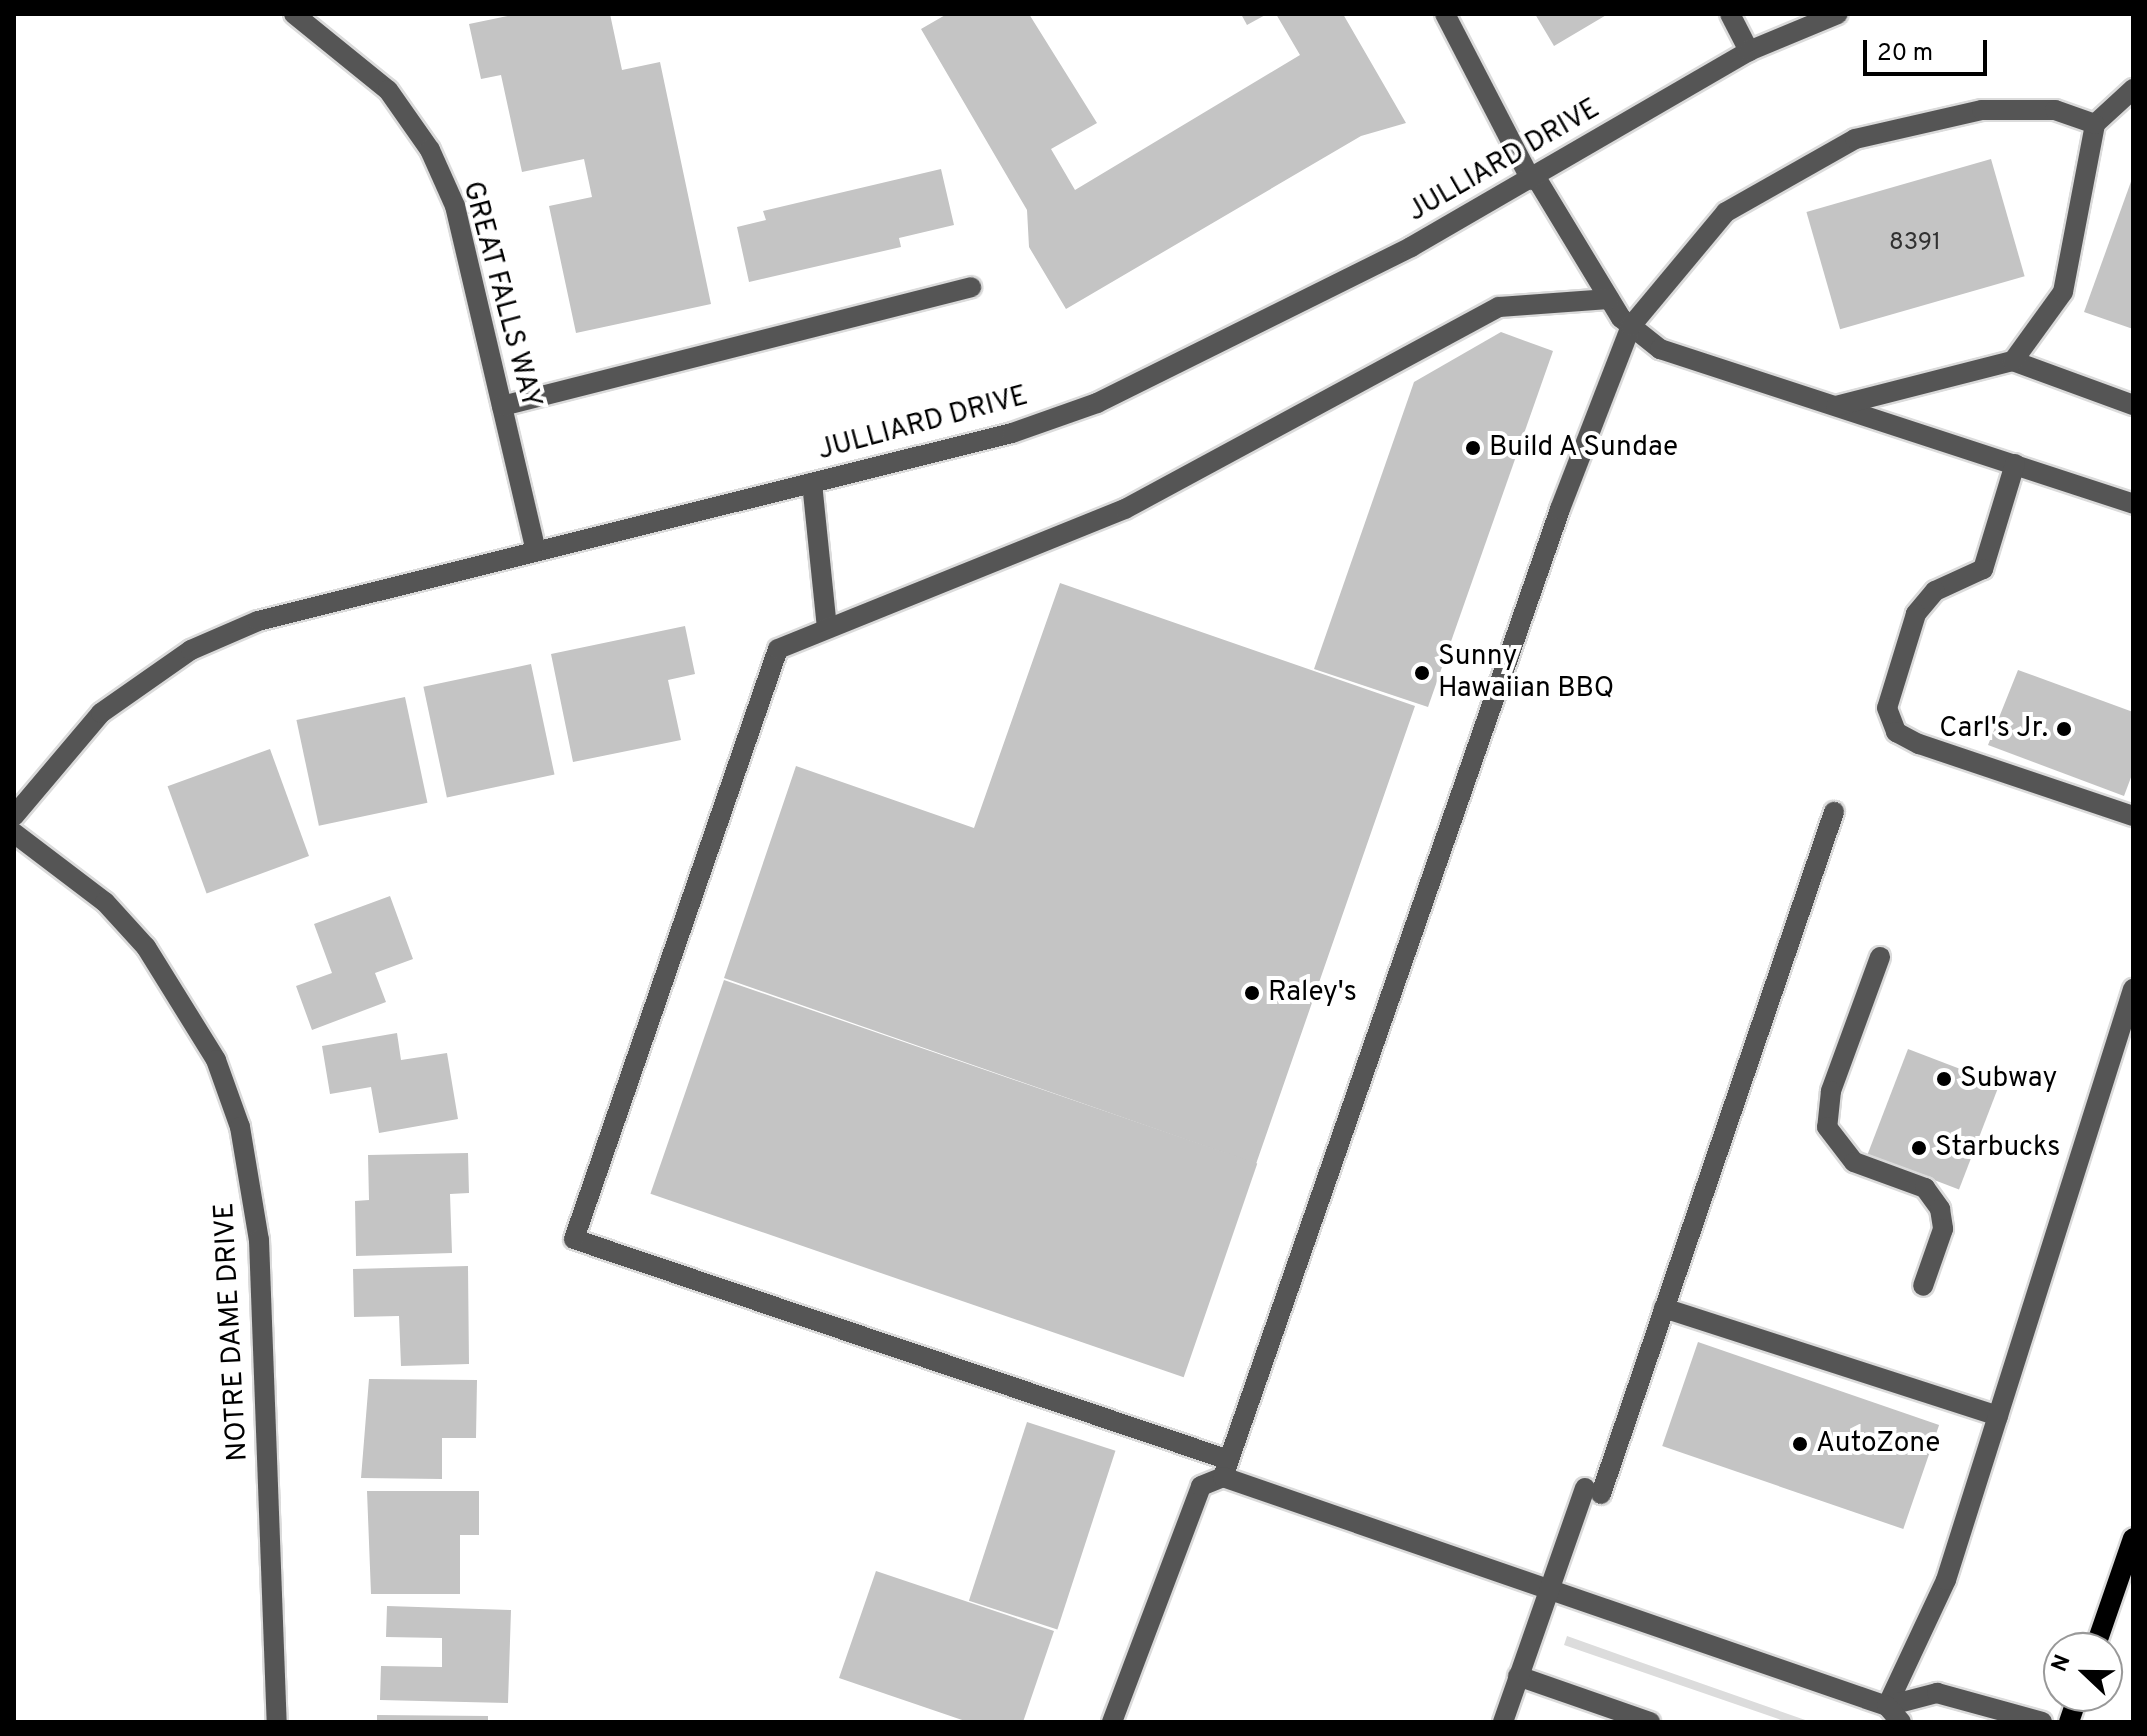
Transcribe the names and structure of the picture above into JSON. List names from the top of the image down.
{
  "streets": {
    "street": ["JULLIARD DRIVE", "GREAT FALLS WAY", "NOTRE DAME DRIVE"]
  },
  "crossings": [
    ["JULLIARD DRIVE", "GREAT FALLS WAY"]
  ],
  "places": [
    "Build A Sundae",
    "Sunny Hawaiian BBQ",
    "Carl's Jr.",
    "Raley's",
    "Subway",
    "Starbucks",
    "AutoZone"
  ],
  "house_numbers": ["8391"],
  "scale_bar": "20 m",
  "north": "left"
}
